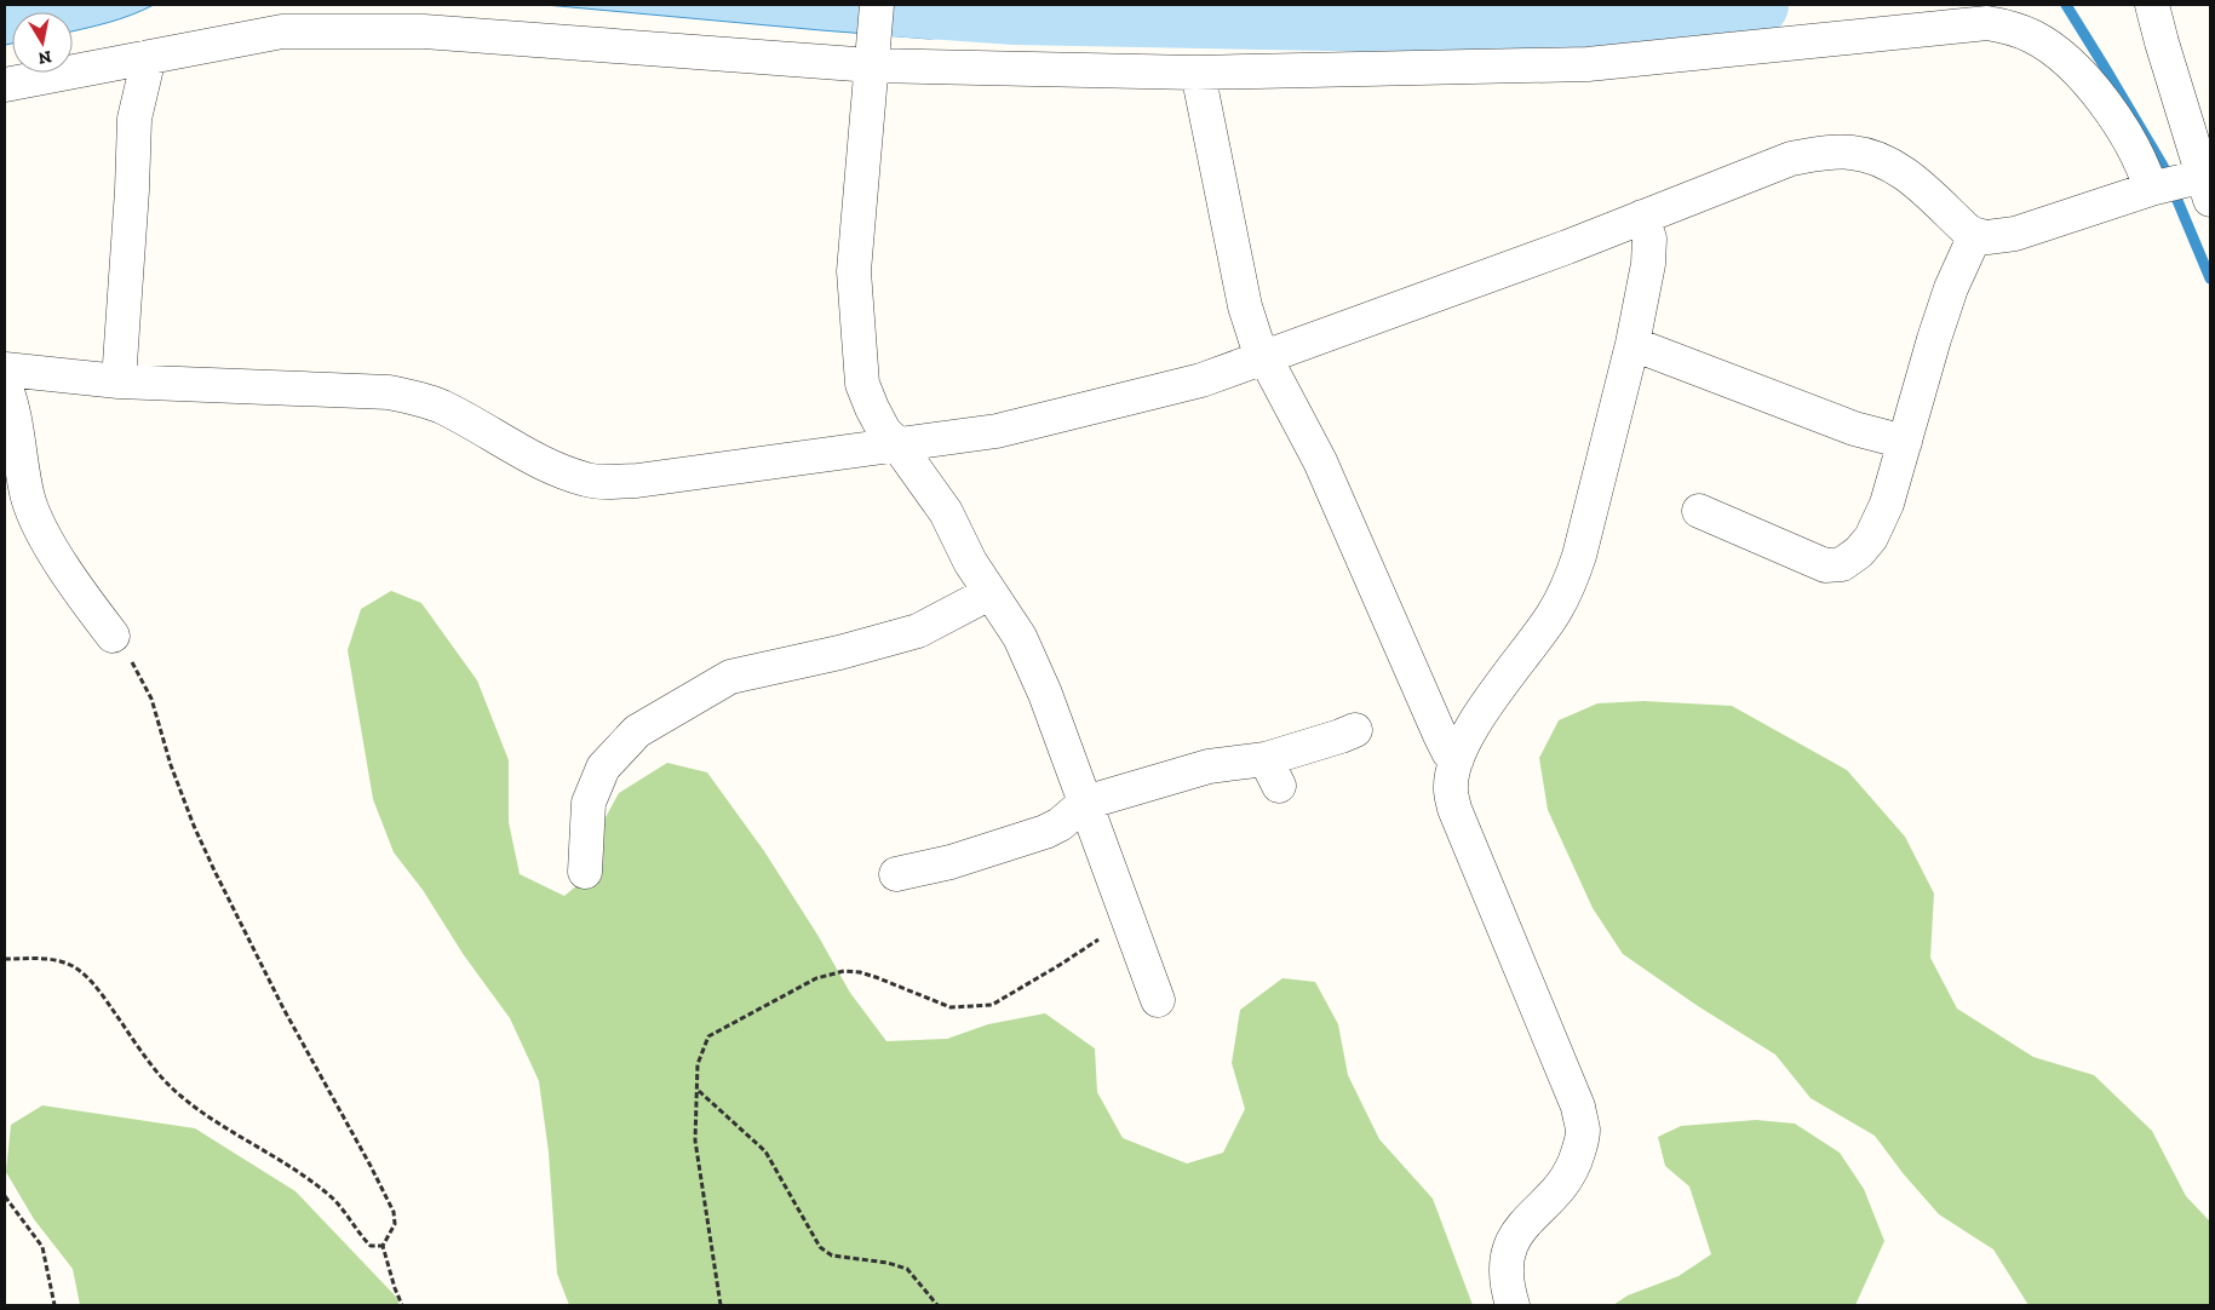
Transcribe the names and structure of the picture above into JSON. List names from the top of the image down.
{
  "north": "bottom"
}
